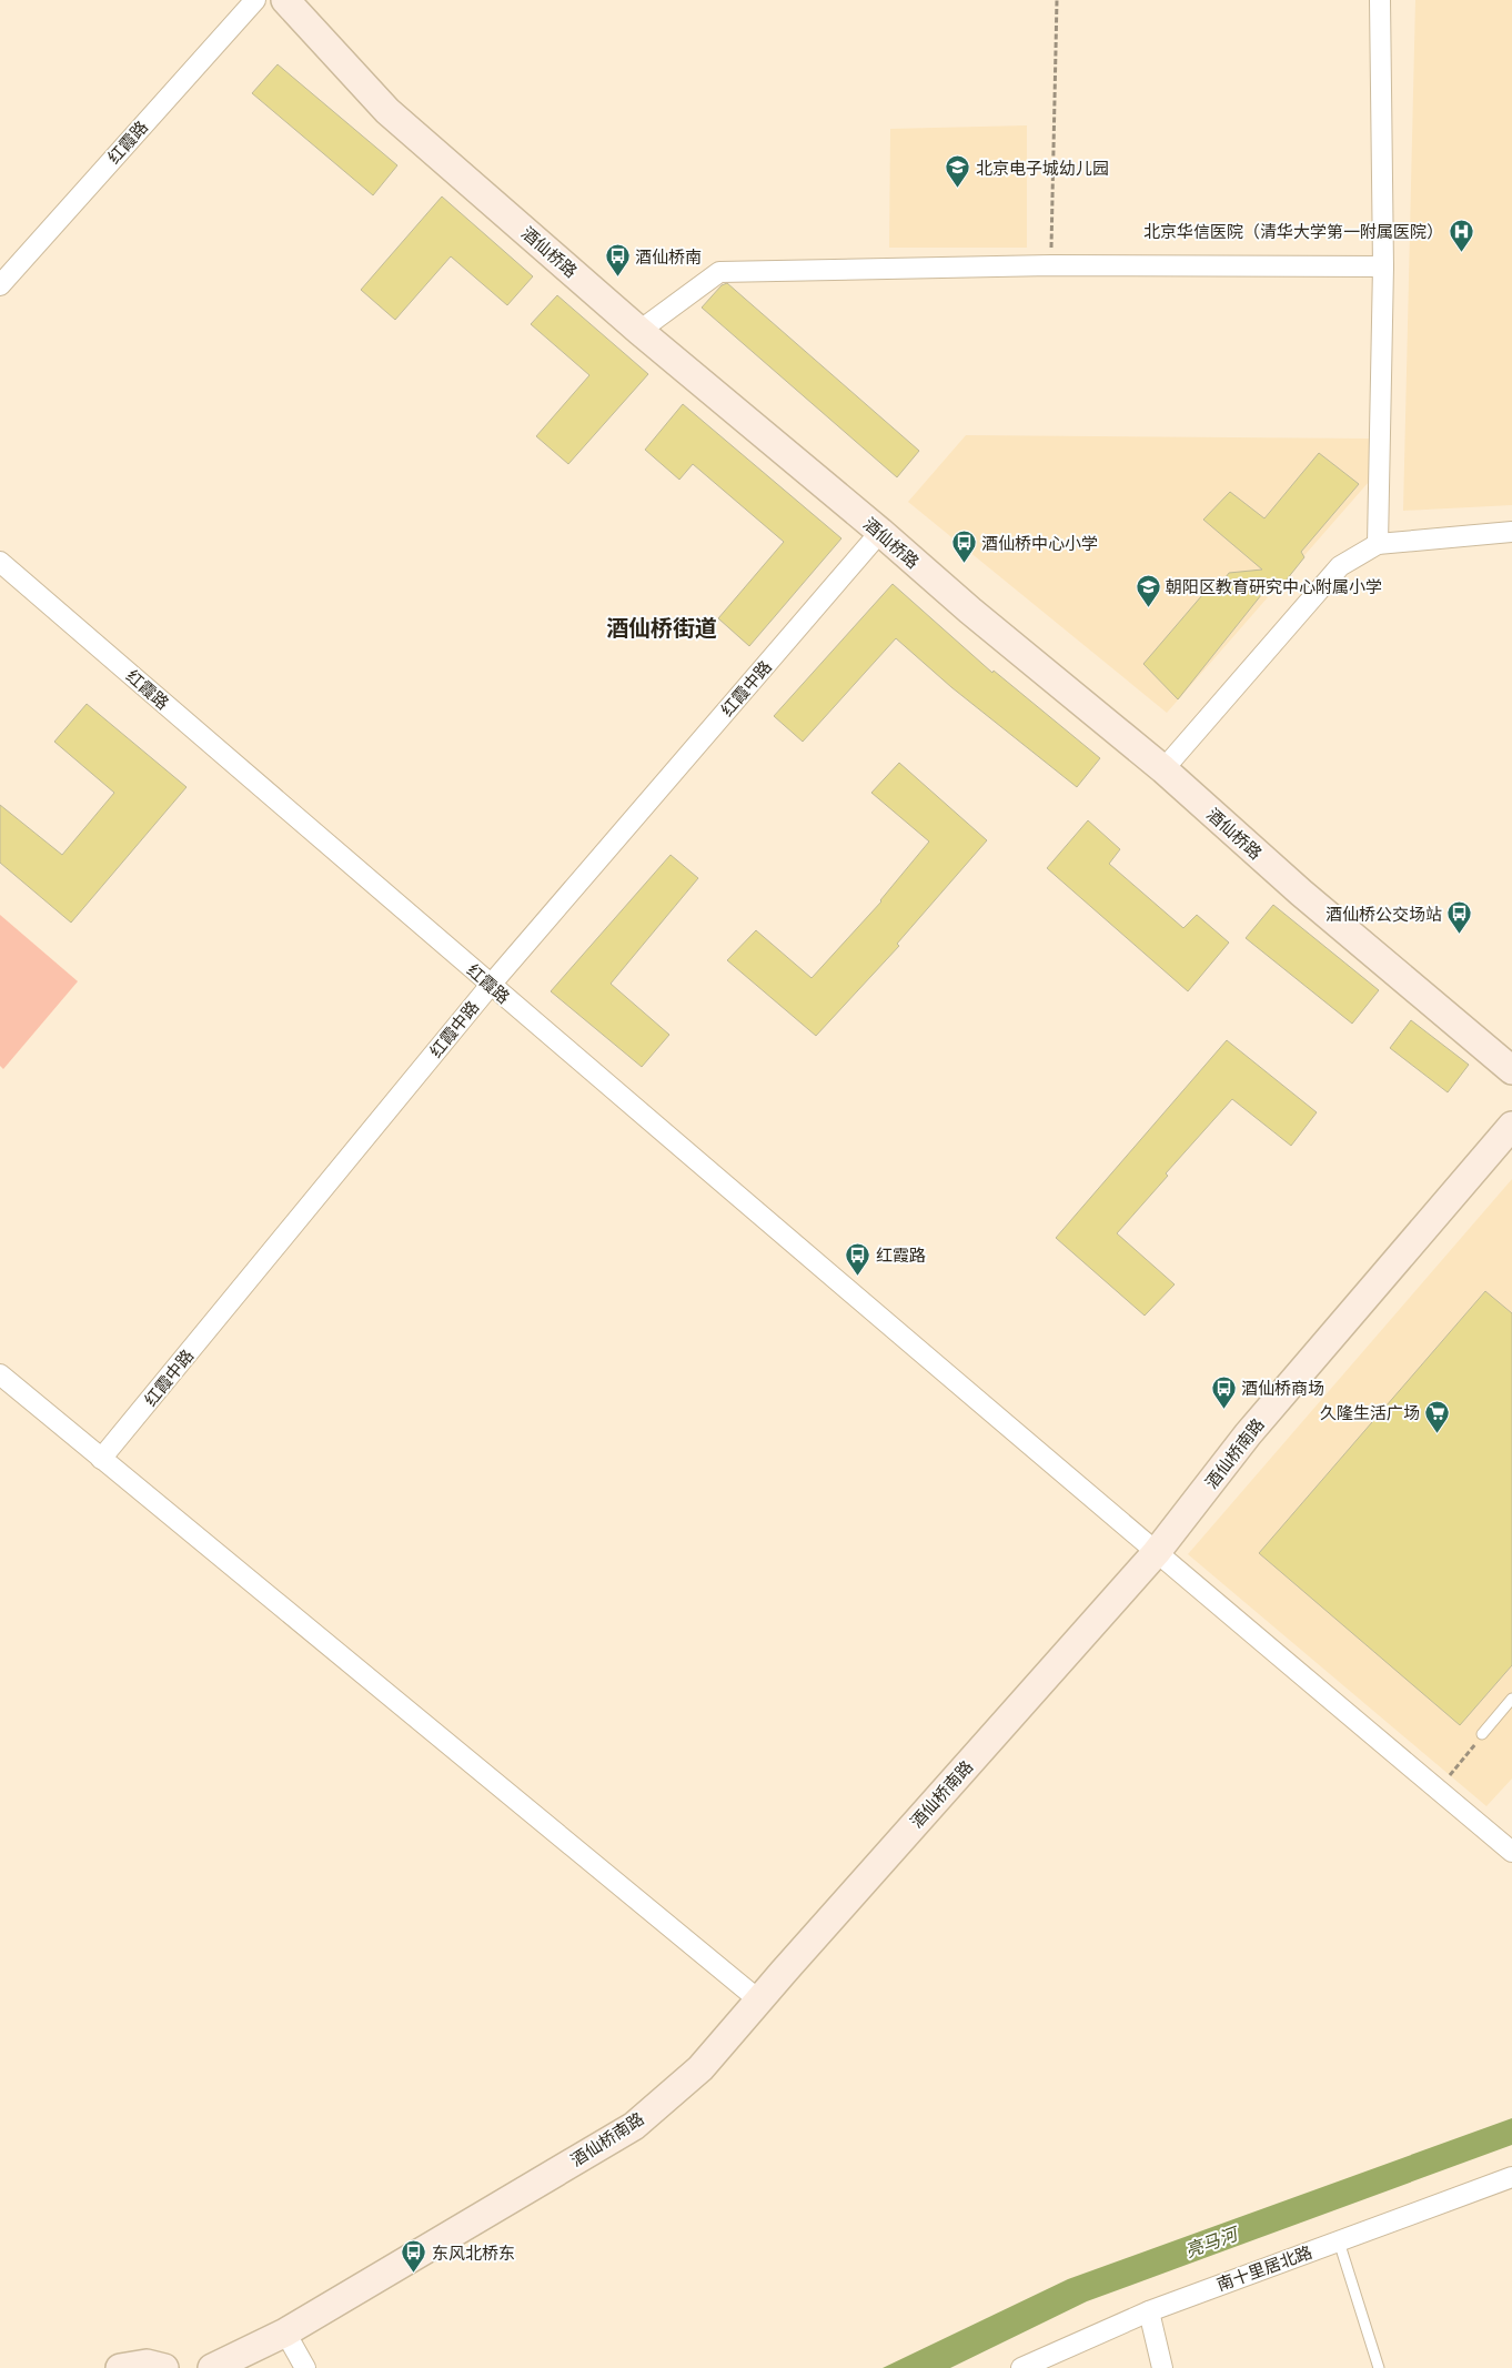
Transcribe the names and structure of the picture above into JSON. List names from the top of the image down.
{
  "streets": {
    "street": [
      "红霞路",
      "酒仙桥路",
      "红霞中路",
      "酒仙桥南路",
      "南十里居北路"
    ]
  },
  "crossings": [
    ["红霞路", "红霞中路"],
    ["红霞路", "酒仙桥南路"],
    ["酒仙桥路", "红霞中路"]
  ],
  "districts": ["酒仙桥街道"],
  "water": ["亮马河"],
  "places": {
    "school or university": ["北京电子城幼儿园", "朝阳区教育研究中心附属小学"],
    "hospital": ["北京华信医院（清华大学第一附属医院）"],
    "bus stop": [
      "酒仙桥南",
      "酒仙桥中心小学",
      "酒仙桥公交场站",
      "红霞路",
      "酒仙桥商场",
      "东风北桥东"
    ],
    "supermarket": ["久隆生活广场"]
  }
}
